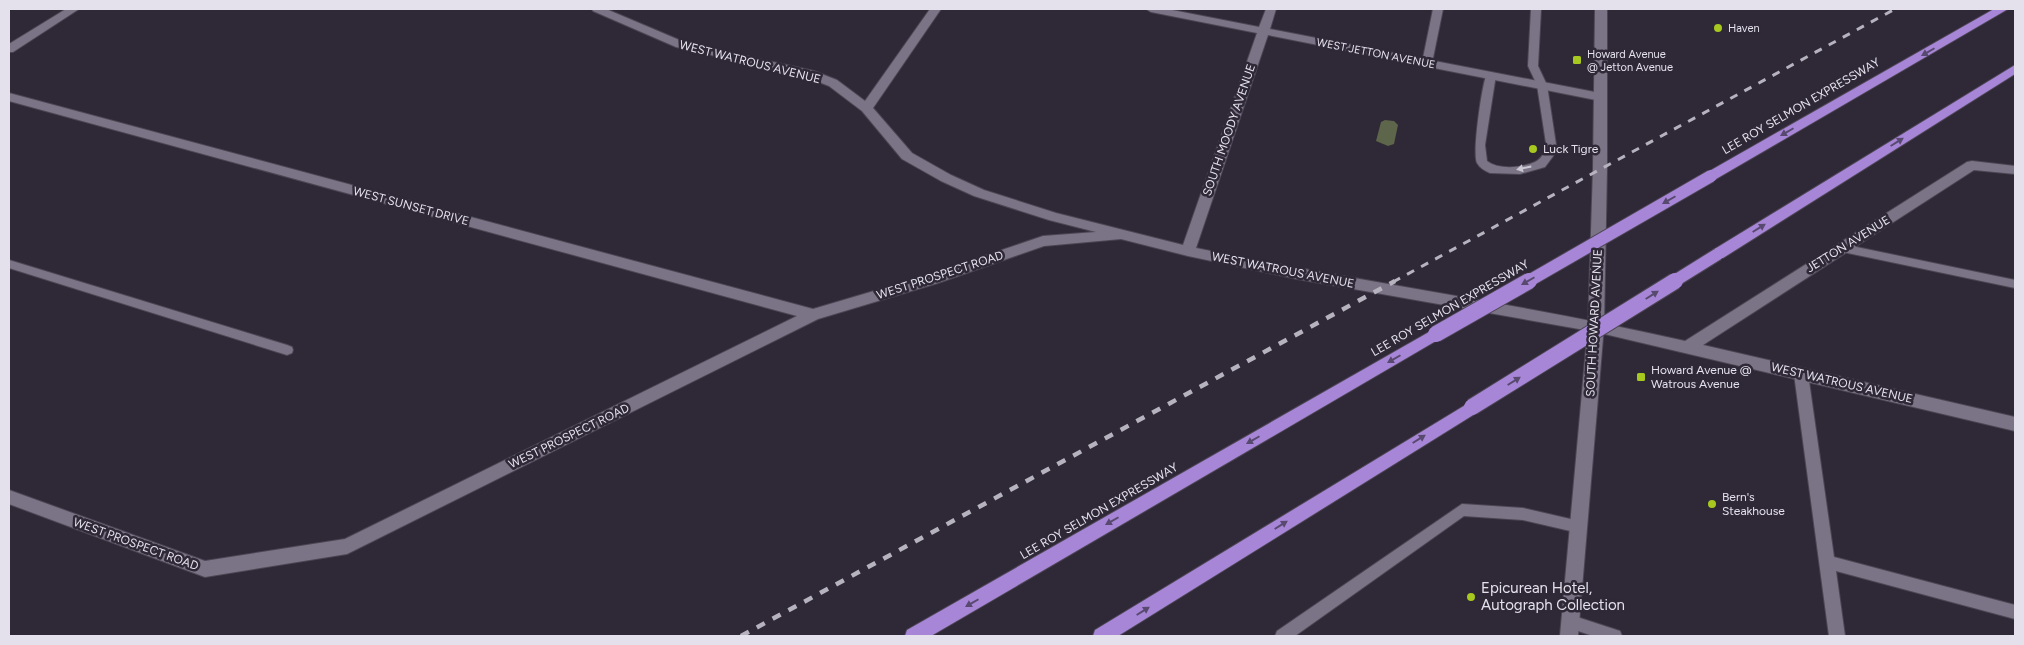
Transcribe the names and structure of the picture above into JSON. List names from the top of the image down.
{
  "streets": {
    "highway": ["LEE ROY SELMON EXPRESSWAY"],
    "street": [
      "WEST JETTON AVENUE",
      "WEST WATROUS AVENUE",
      "SOUTH MOODY AVENUE",
      "WEST SUNSET DRIVE",
      "JETTON AVENUE",
      "WEST PROSPECT ROAD",
      "SOUTH HOWARD AVENUE"
    ]
  },
  "crossings": [
    ["WEST JETTON AVENUE", "SOUTH MOODY AVENUE"],
    ["WEST JETTON AVENUE", "SOUTH HOWARD AVENUE"],
    ["WEST WATROUS AVENUE", "SOUTH MOODY AVENUE"],
    ["WEST WATROUS AVENUE", "JETTON AVENUE"],
    ["WEST WATROUS AVENUE", "WEST PROSPECT ROAD"],
    ["WEST WATROUS AVENUE", "SOUTH HOWARD AVENUE"],
    ["WEST SUNSET DRIVE", "WEST PROSPECT ROAD"]
  ],
  "places": {
    "other": [
      "Haven",
      "Luck Tigre",
      "Bern's Steakhouse",
      "Epicurean Hotel, Autograph Collection"
    ],
    "transit": ["Howard Avenue @ Jetton Avenue", "Howard Avenue @ Watrous Avenue"]
  }
}
